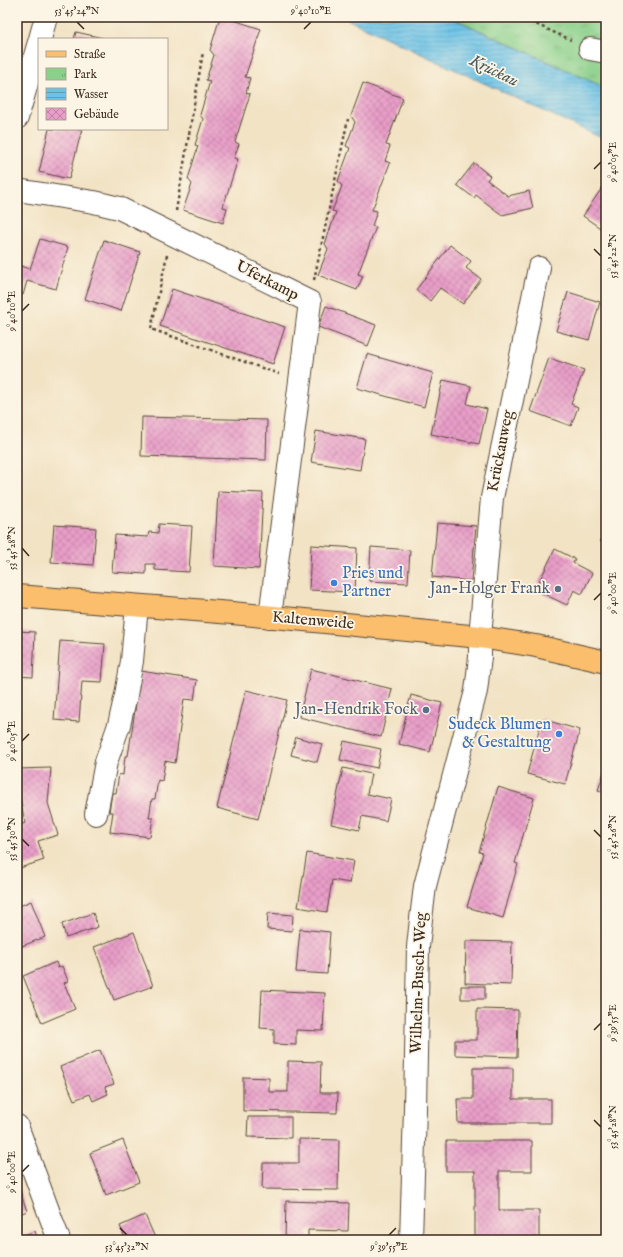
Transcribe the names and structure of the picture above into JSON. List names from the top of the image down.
{
  "streets": {
    "main road": ["Kaltenweide"],
    "street": ["Uferkamp", "Krückauweg", "Wilhelm-Busch-Weg"]
  },
  "crossings": [
    ["Uferkamp", "Kaltenweide"],
    ["Krückauweg", "Kaltenweide"],
    ["Krückauweg", "Wilhelm-Busch-Weg"],
    ["Kaltenweide", "Wilhelm-Busch-Weg"]
  ],
  "water": ["Krückau"],
  "places": [
    "Pries und Partner",
    "Jan-Holger Frank",
    "Jan-Hendrik Fock",
    "Sudeck Blumen & Gestaltung"
  ],
  "legend": [
    "Straße",
    "Park",
    "Wasser",
    "Gebäude"
  ],
  "coordinates": [
    "53°45'24\"N",
    "9°40'10\"E",
    "9°40'05\"E",
    "53°45'22\"N",
    "53°45'28\"N",
    "9°40'00\"E",
    "53°45'26\"N",
    "53°45'30\"N",
    "9°39'55\"E",
    "53°45'32\"N"
  ]
}
